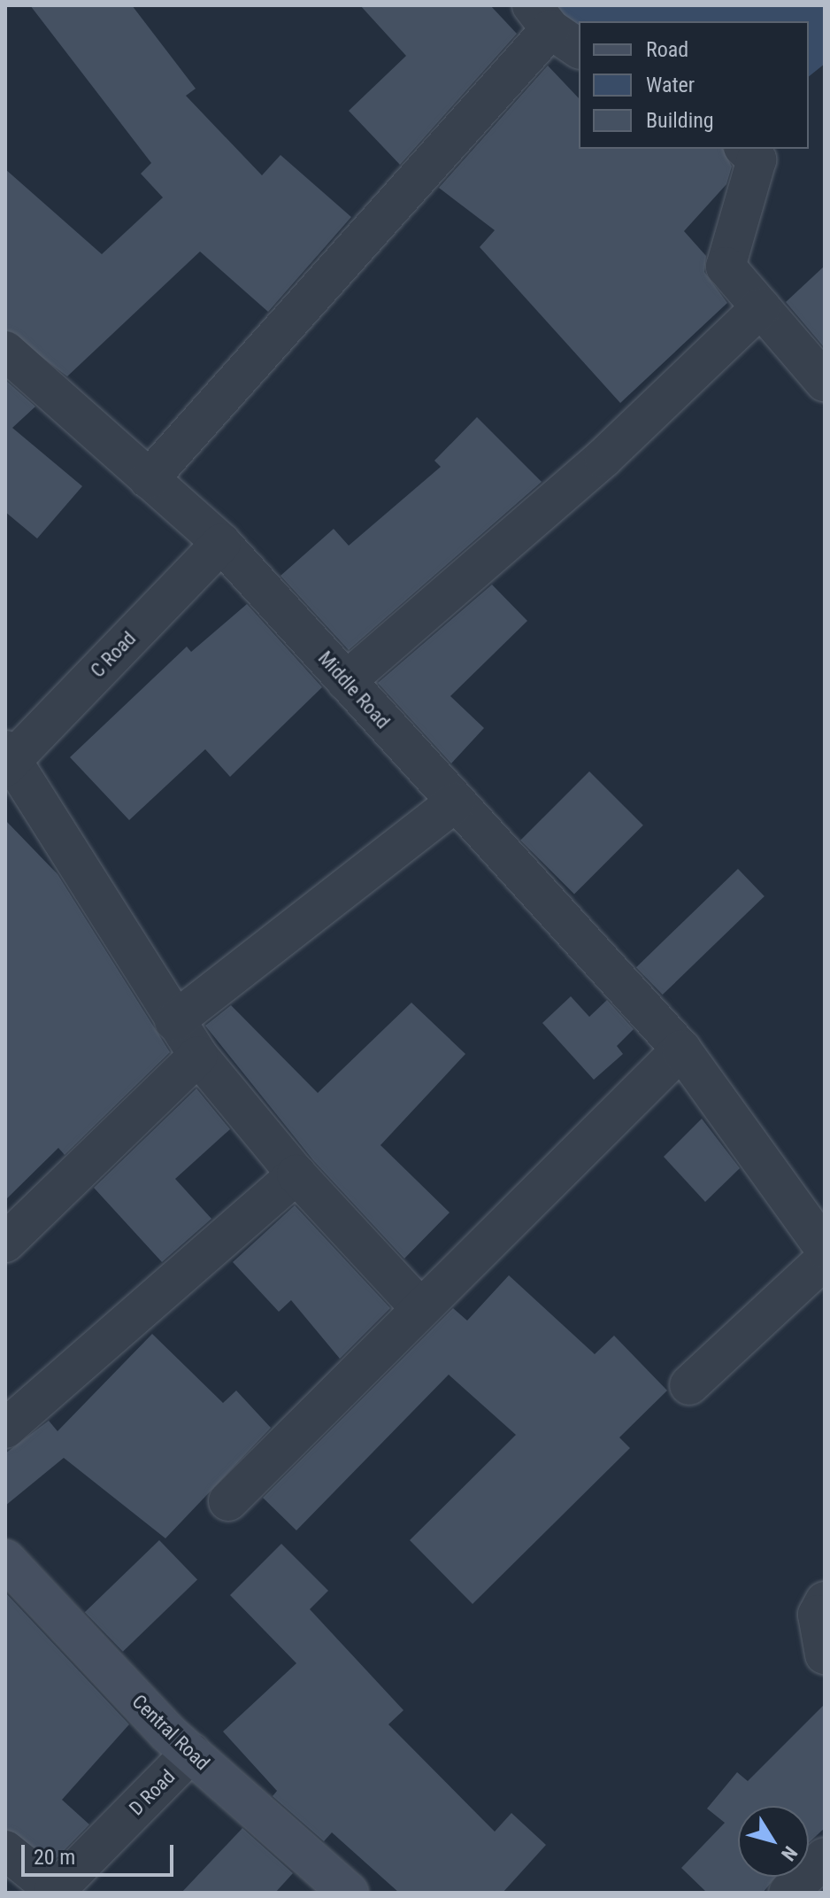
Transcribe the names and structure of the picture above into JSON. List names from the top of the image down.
{
  "streets": {
    "street": [
      "C Road",
      "Middle Road",
      "Central Road",
      "D Road"
    ]
  },
  "crossings": [
    ["C Road", "Middle Road"],
    ["Central Road", "D Road"]
  ],
  "legend": ["Road", "Water", "Building"],
  "scale_bar": "20 m",
  "north": "bottom right"
}
